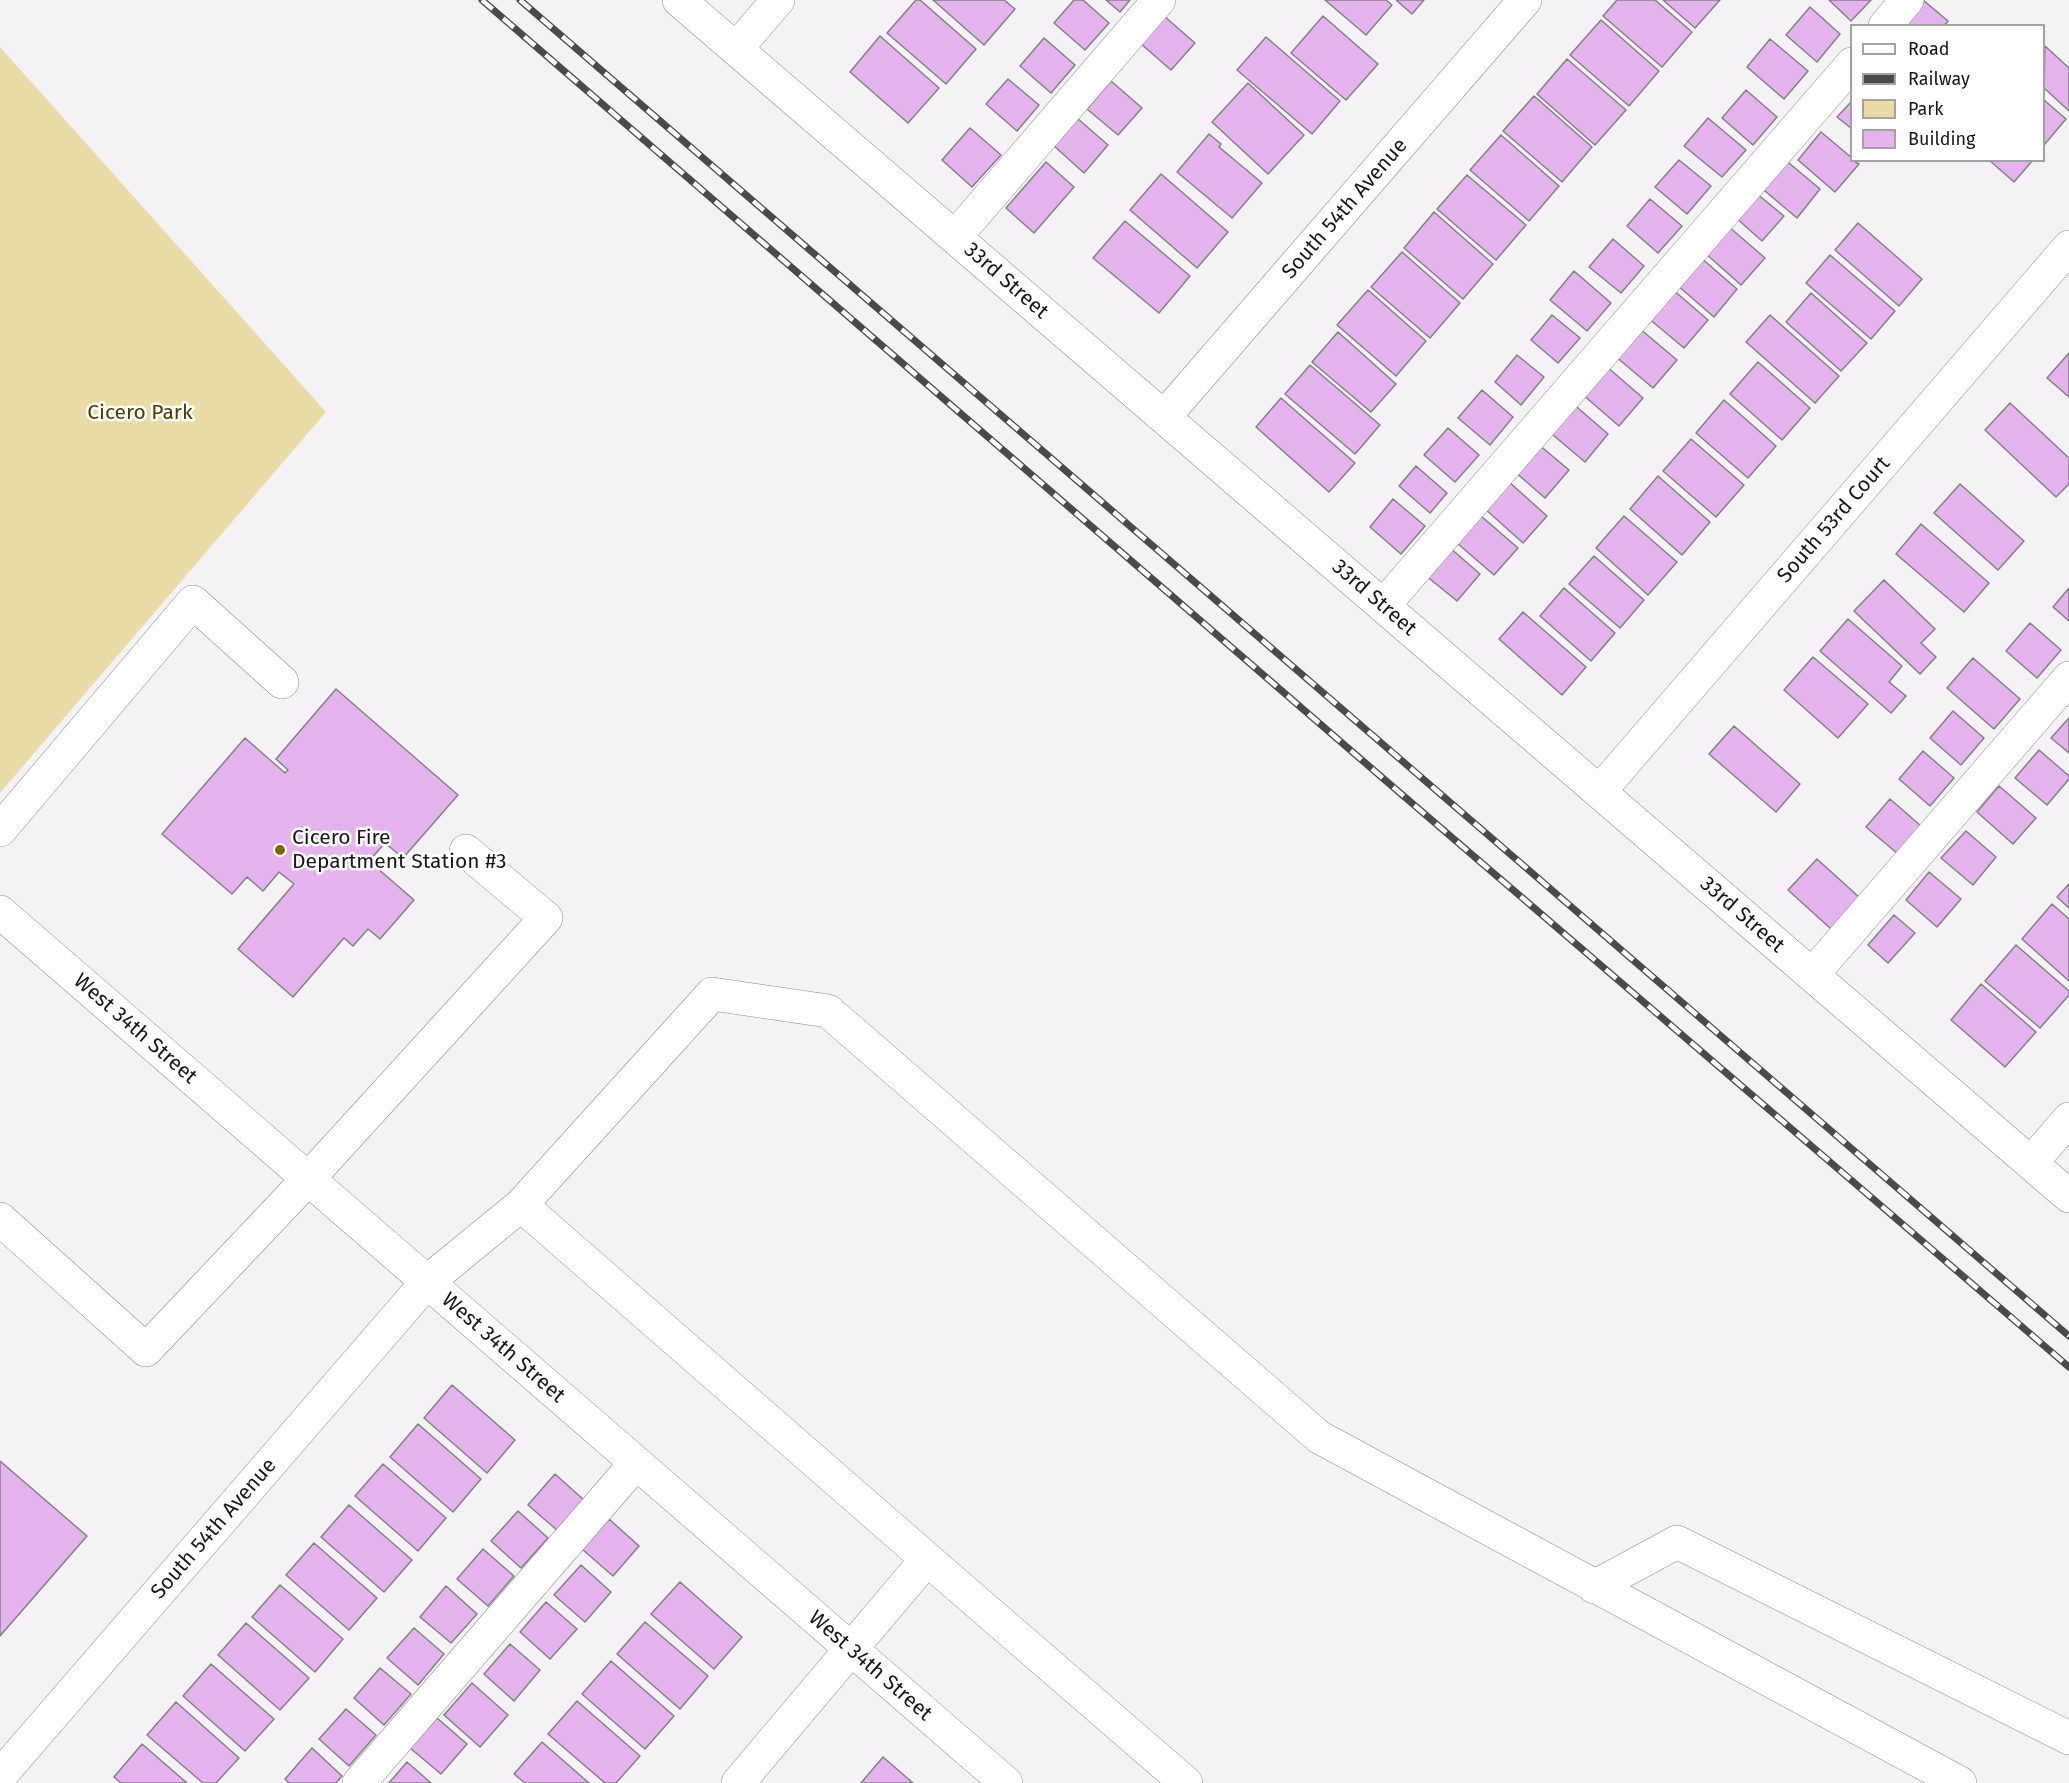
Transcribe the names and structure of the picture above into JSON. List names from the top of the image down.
{
  "streets": {
    "street": [
      "South 54th Avenue",
      "33rd Street",
      "South 53rd Court",
      "West 34th Street"
    ]
  },
  "crossings": [
    ["South 54th Avenue", "33rd Street"],
    ["South 54th Avenue", "West 34th Street"],
    ["33rd Street", "South 53rd Court"]
  ],
  "parks": ["Cicero Park"],
  "places": ["Cicero Fire Department Station #3"],
  "legend": [
    "Road",
    "Railway",
    "Park",
    "Building"
  ]
}
